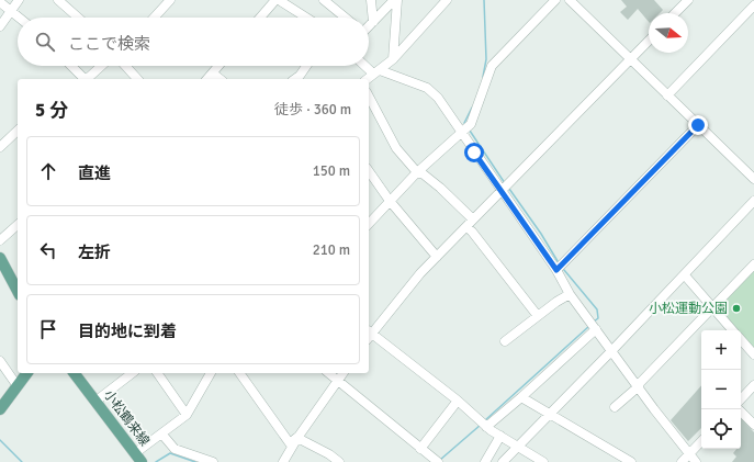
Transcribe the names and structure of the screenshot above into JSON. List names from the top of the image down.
{
  "streets": {
    "main road": ["小松鶴来線"]
  },
  "places": ["小松運動公園"],
  "north": "right",
  "page": {
    "search": "ここで検索",
    "heading": ["5 分", "徒歩 · 360 m"],
    "list": [
      ["直進", "150 m"],
      ["左折", "210 m"],
      "目的地に到着"
    ],
    "map_buttons": ["+", "−"]
  }
}
